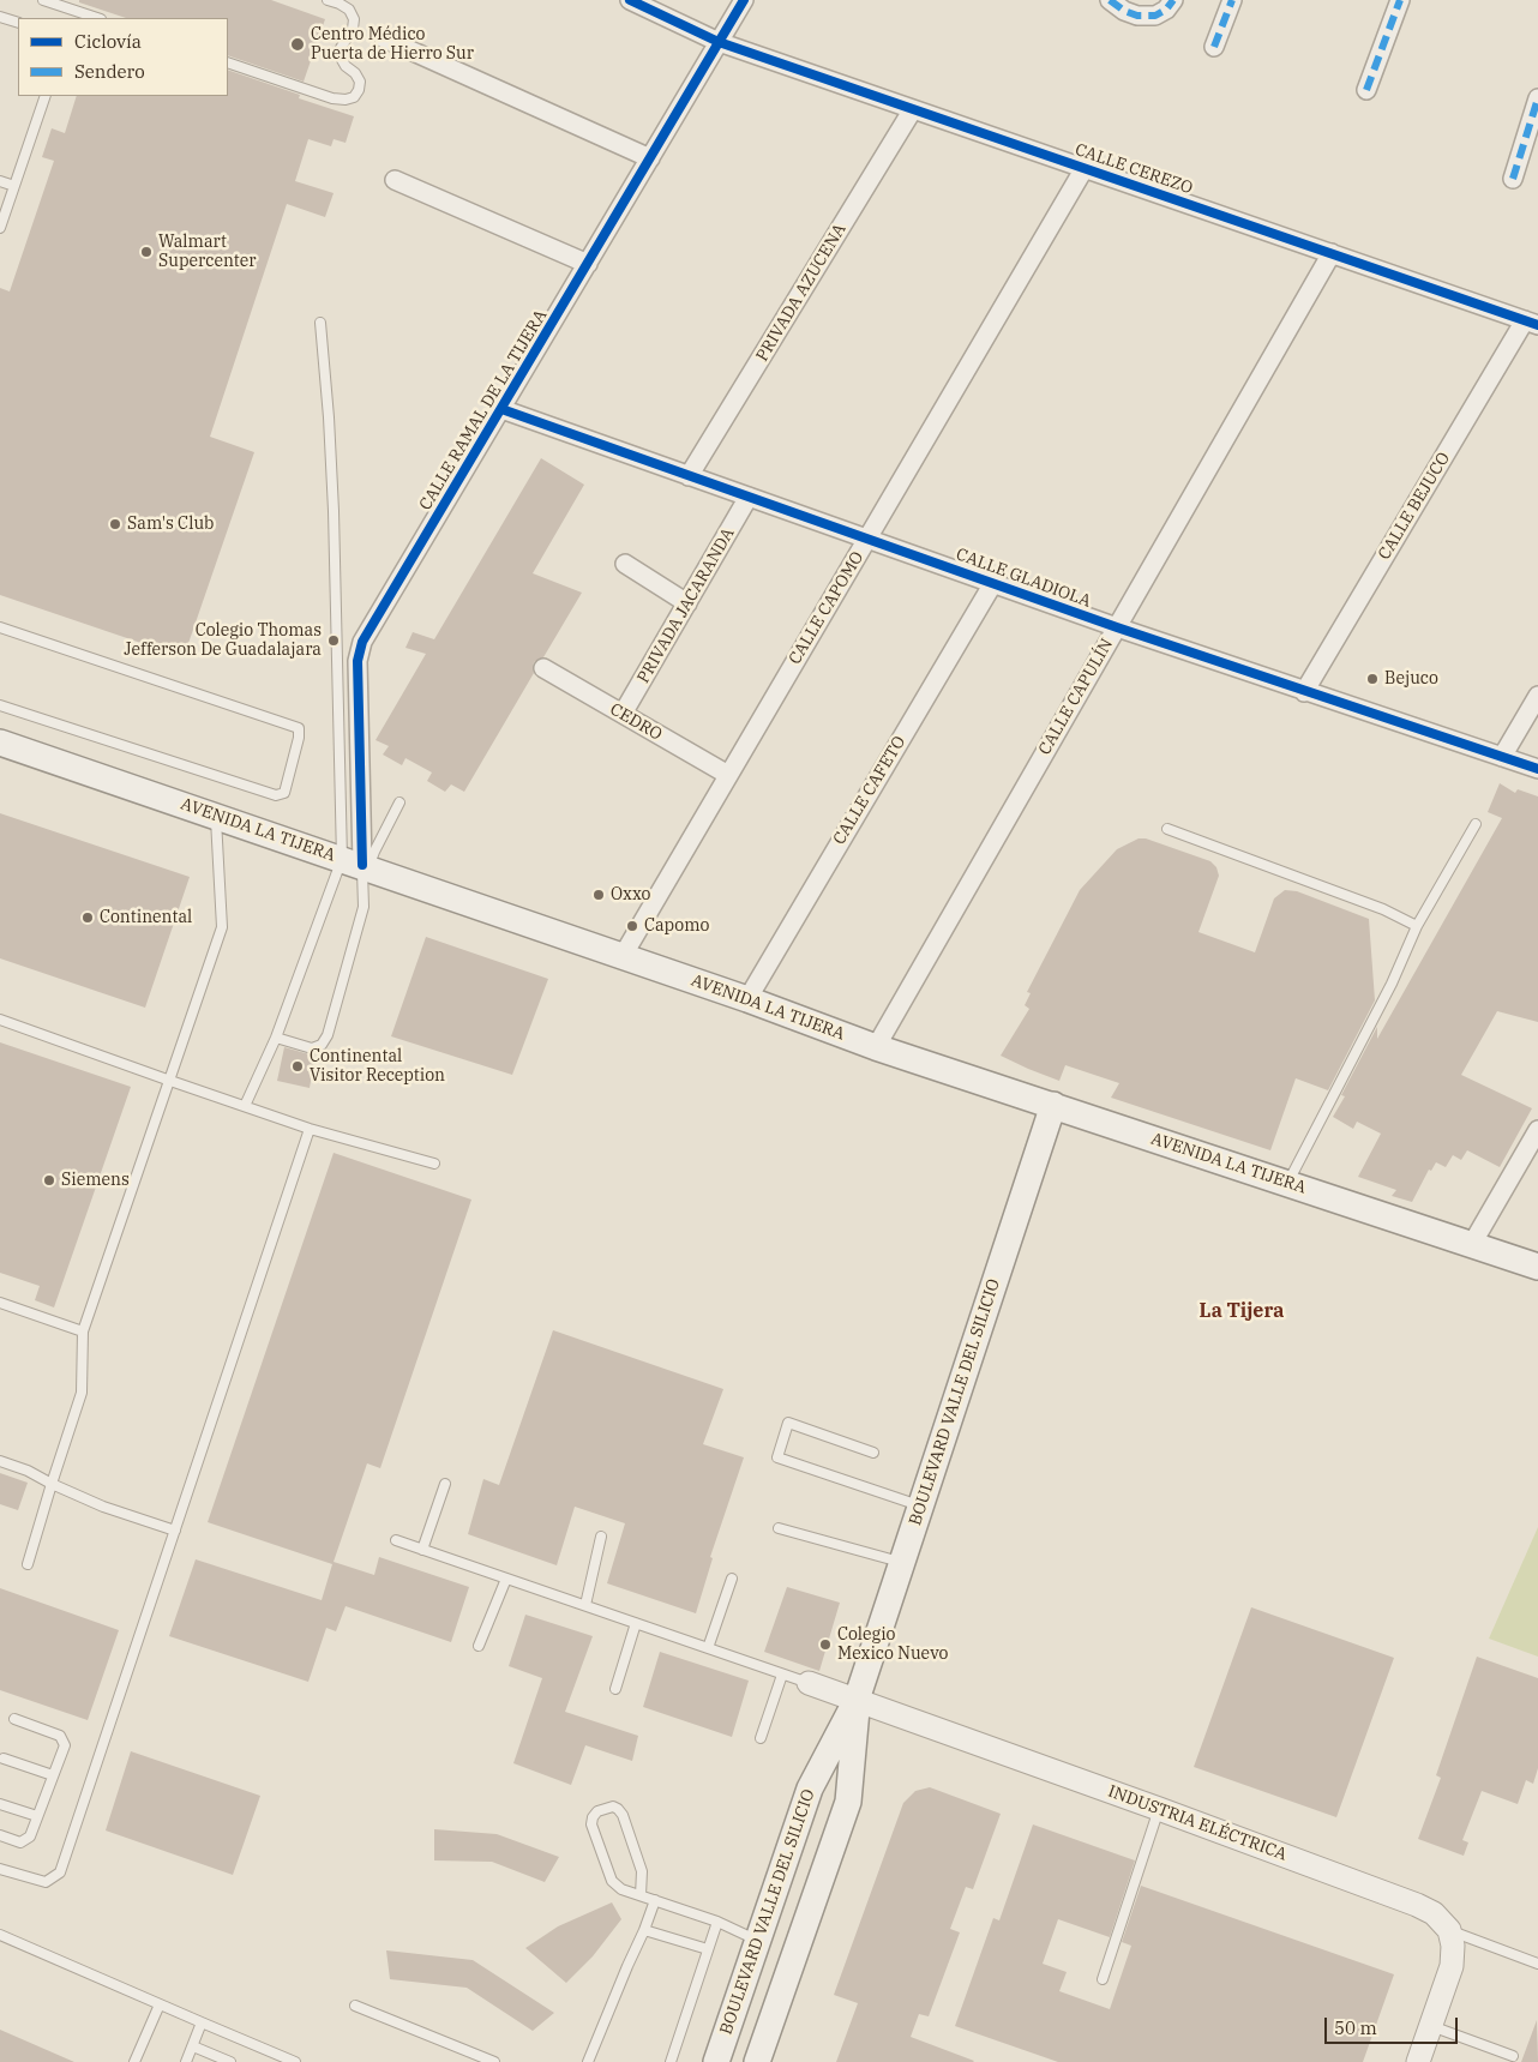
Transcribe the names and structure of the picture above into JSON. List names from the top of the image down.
{
  "streets": {
    "main road": ["AVENIDA LA TIJERA", "BOULEVARD VALLE DEL SILICIO"],
    "street": [
      "CALLE CEREZO",
      "PRIVADA AZUCENA",
      "CALLE RAMAL DE LA TIJERA",
      "CALLE BEJUCO",
      "CALLE GLADIOLA",
      "PRIVADA JACARANDA",
      "CALLE CAPOMO",
      "CALLE CAPULÍN",
      "CEDRO",
      "CALLE CAFETO",
      "INDUSTRIA ELÉCTRICA"
    ]
  },
  "crossings": [
    ["CALLE CEREZO", "PRIVADA AZUCENA"],
    ["CALLE CEREZO", "CALLE RAMAL DE LA TIJERA"],
    ["CALLE CEREZO", "CALLE BEJUCO"],
    ["CALLE CEREZO", "CALLE CAPOMO"],
    ["CALLE CEREZO", "CALLE CAPULÍN"],
    ["PRIVADA AZUCENA", "CALLE GLADIOLA"],
    ["CALLE RAMAL DE LA TIJERA", "CALLE GLADIOLA"],
    ["CALLE RAMAL DE LA TIJERA", "AVENIDA LA TIJERA"],
    ["CALLE BEJUCO", "CALLE GLADIOLA"],
    ["CALLE GLADIOLA", "PRIVADA JACARANDA"],
    ["CALLE GLADIOLA", "CALLE CAPOMO"],
    ["CALLE GLADIOLA", "CALLE CAPULÍN"],
    ["CALLE GLADIOLA", "CALLE CAFETO"],
    ["PRIVADA JACARANDA", "CEDRO"],
    ["CALLE CAPOMO", "CEDRO"],
    ["CALLE CAPOMO", "AVENIDA LA TIJERA"],
    ["CALLE CAPULÍN", "AVENIDA LA TIJERA"],
    ["CALLE CAFETO", "AVENIDA LA TIJERA"],
    ["AVENIDA LA TIJERA", "BOULEVARD VALLE DEL SILICIO"],
    ["BOULEVARD VALLE DEL SILICIO", "INDUSTRIA ELÉCTRICA"]
  ],
  "districts": ["La Tijera"],
  "places": [
    "Centro Médico Puerta de Hierro Sur",
    "Walmart Supercenter",
    "Sam's Club",
    "Colegio Thomas Jefferson De Guadalajara",
    "Bejuco",
    "Oxxo",
    "Continental",
    "Capomo",
    "Continental Visitor Reception",
    "Siemens",
    "Colegio Mexico Nuevo"
  ],
  "legend": ["Ciclovía", "Sendero"],
  "scale_bar": "50 m"
}
